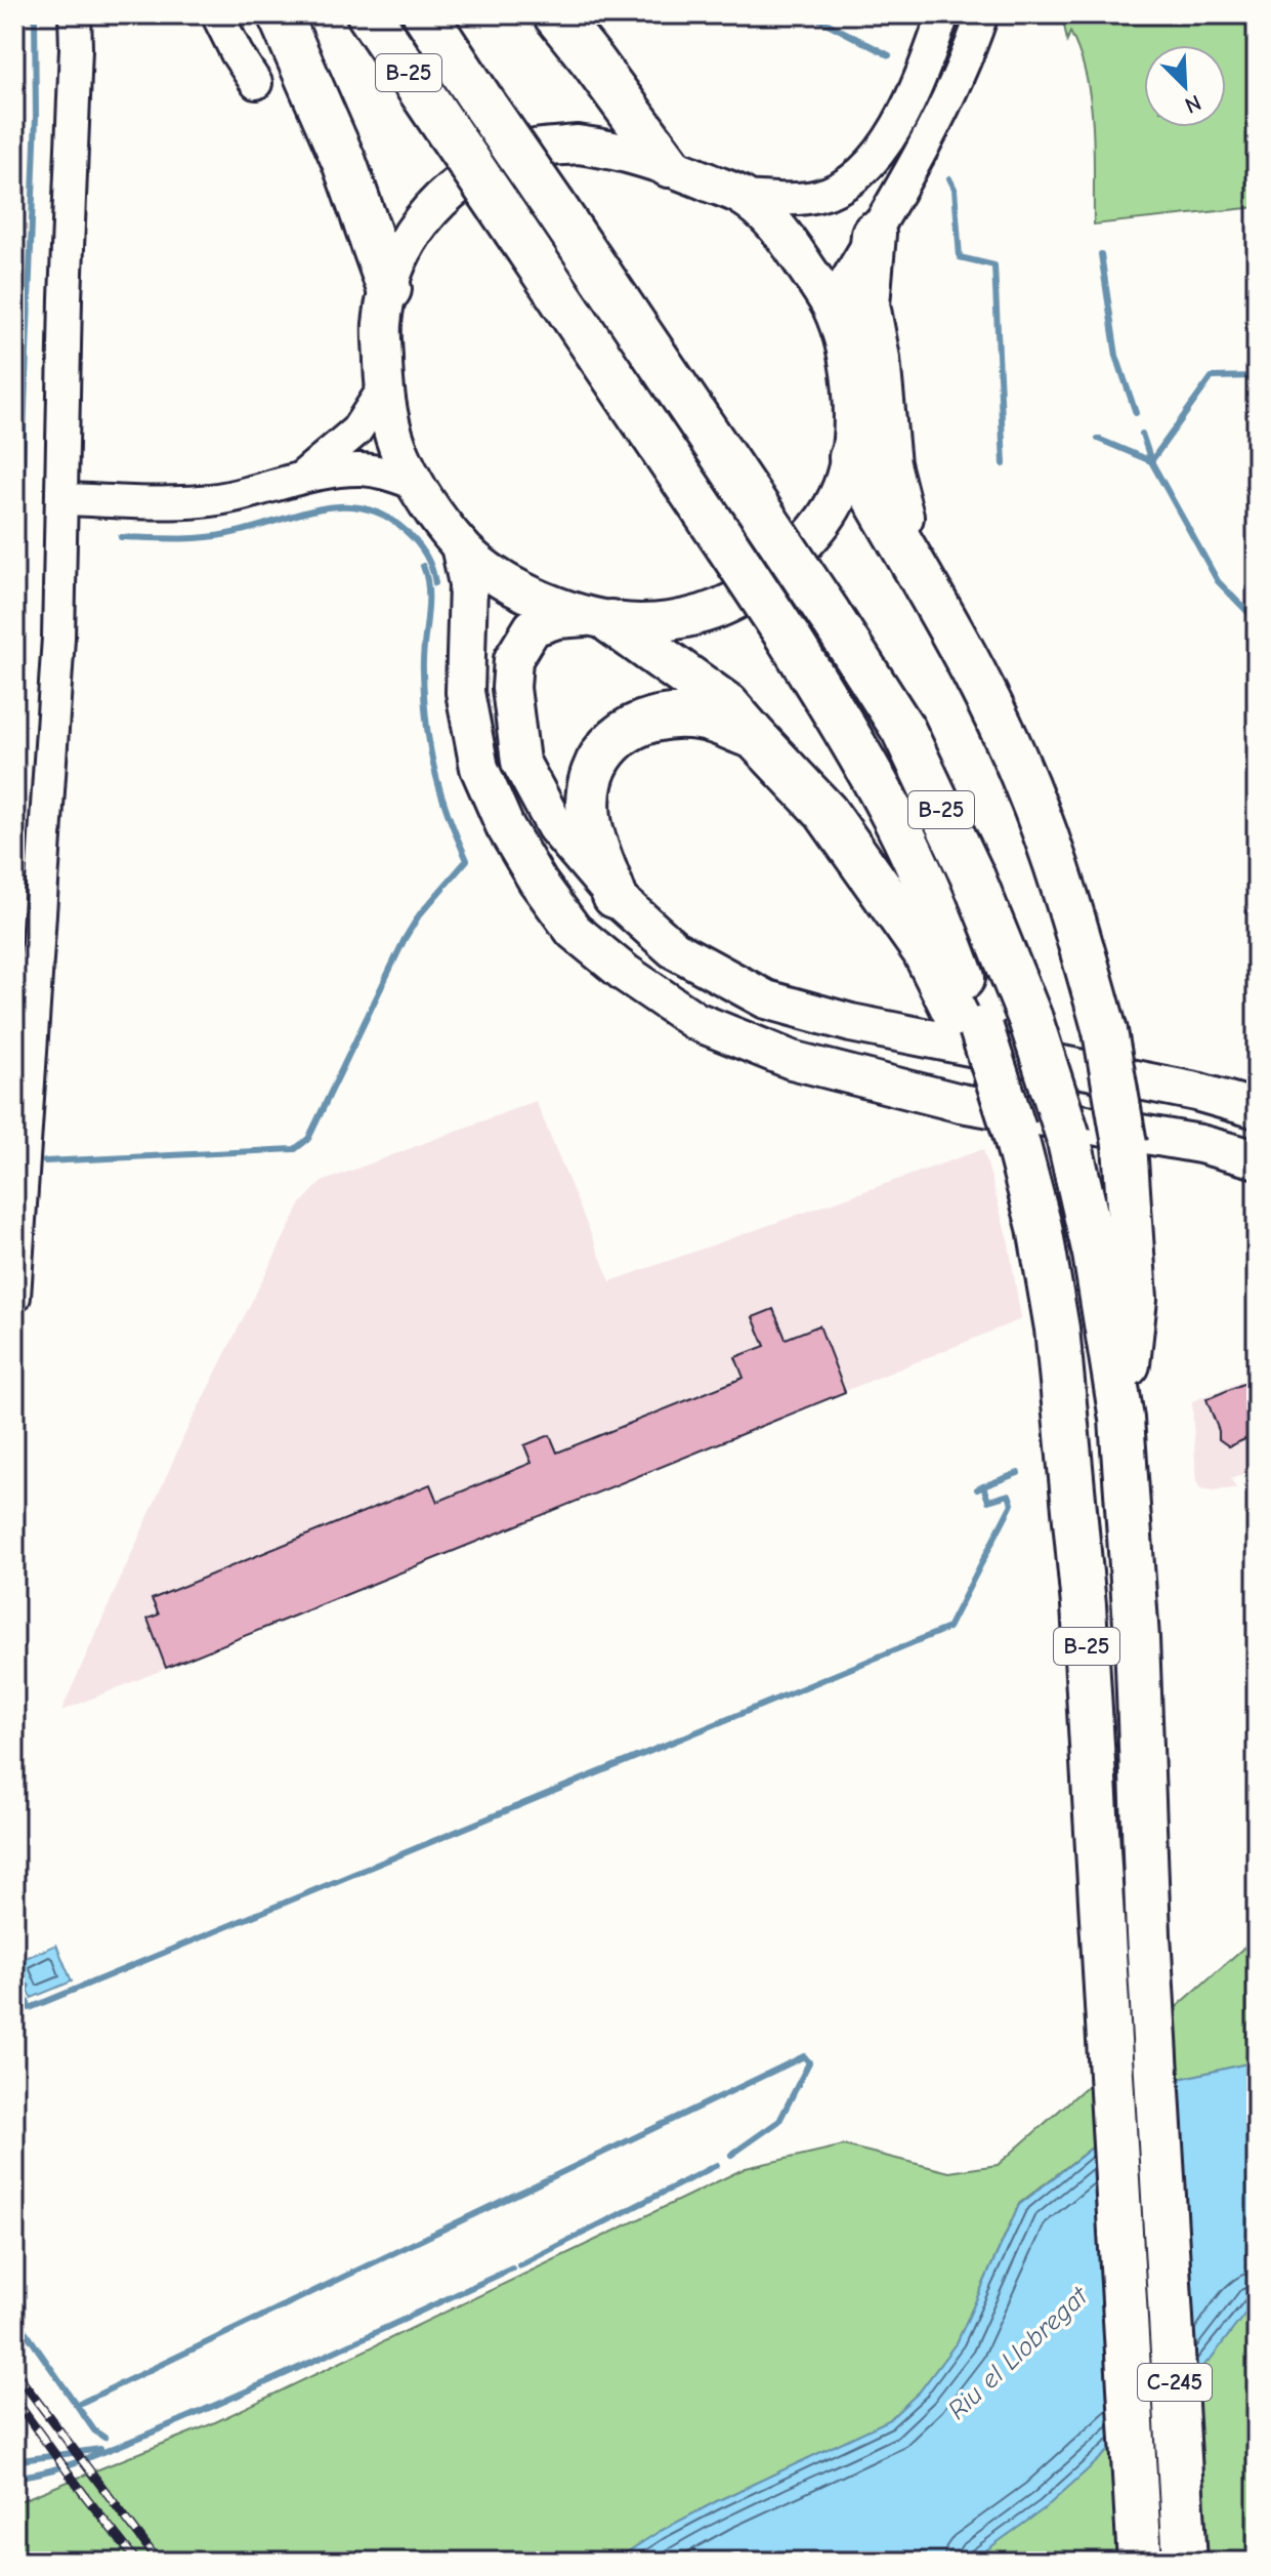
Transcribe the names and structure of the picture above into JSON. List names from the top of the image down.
{
  "streets": {
    "highway": ["B-25", "C-245"]
  },
  "crossings": [
    ["B-25", "C-245"]
  ],
  "water": ["Riu el Llobregat"],
  "north": "bottom right"
}
